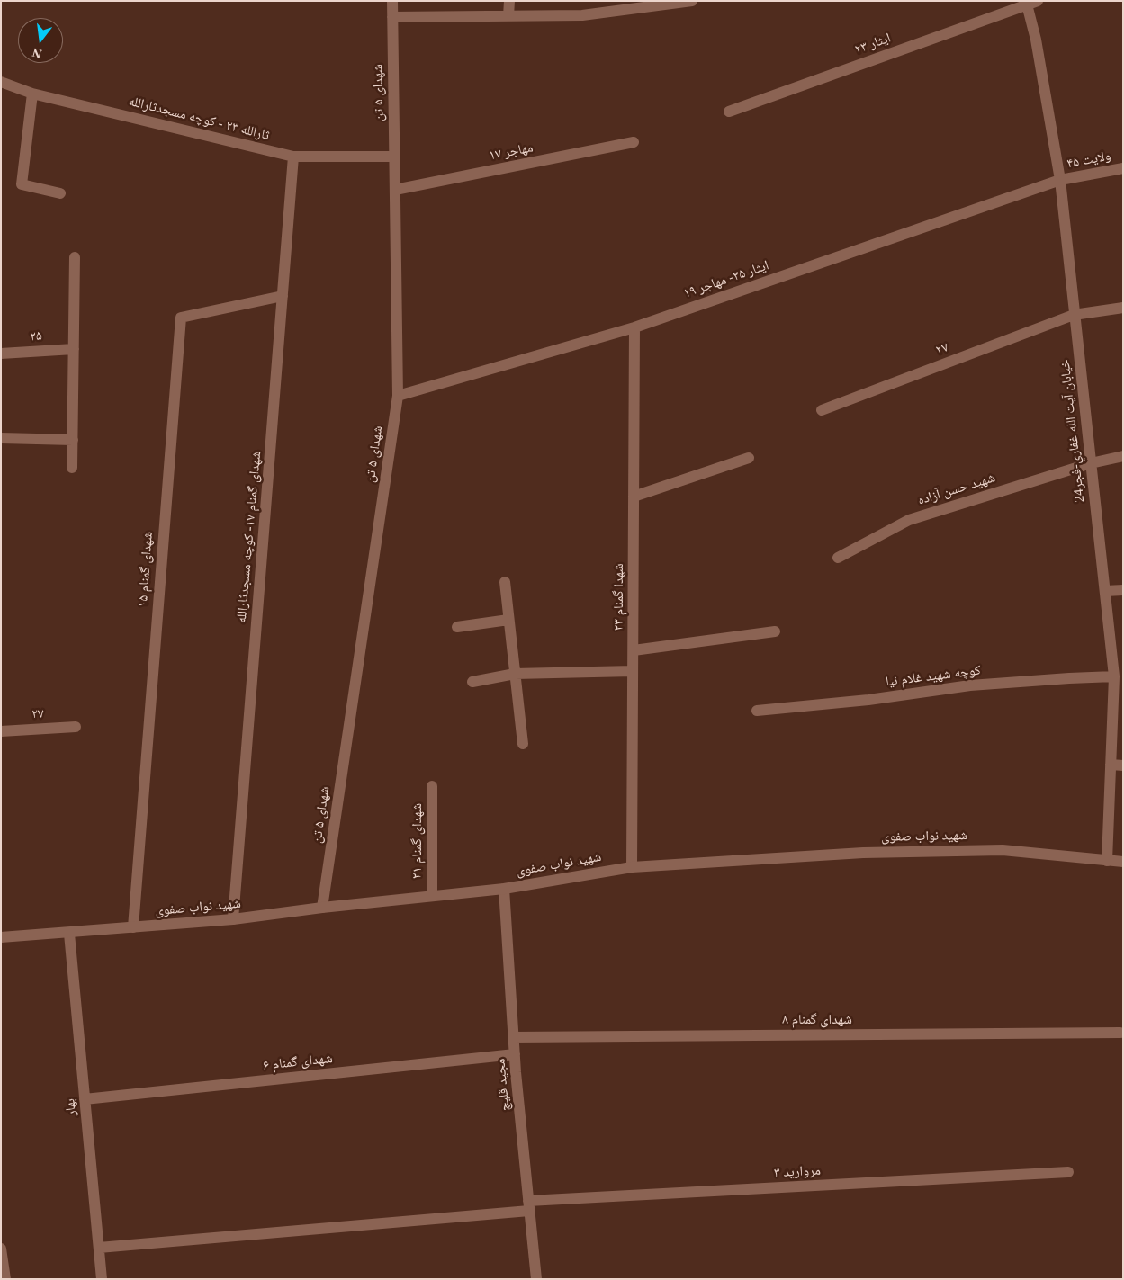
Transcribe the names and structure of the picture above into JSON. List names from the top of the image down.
{
  "streets": {
    "street": [
      "ایثار ۲۳",
      "شهدای ۵ تن",
      "ثارالله ۲۳ - كوچه مسجدثارالله",
      "مهاجر ۱۷",
      "ولایت ۴۵",
      "ایثار ۲۵- مهاجر ۱۹",
      "۲۵",
      "۲۷",
      "خيابان آيت الله غفاري-فجر24",
      "شهید حسن آزاده",
      "شهدای گمنام ۱۷- كوچه مسجدثارالله",
      "شهدای گمنام ۱۵",
      "شهدا گمنام ۲۳",
      "کوچه شهید غلام نیا",
      "شهید نواب صفوی",
      "شهدای گمنام ۲۱",
      "شهدای گمنام ۸",
      "شهدای گمنام ۶",
      "مجید قلیچ",
      "بهار",
      "مروارید ۳"
    ]
  },
  "crossings": [
    ["ایثار ۲۳", "خيابان آيت الله غفاري-فجر24"],
    ["شهدای ۵ تن", "ثارالله ۲۳ - كوچه مسجدثارالله"],
    ["شهدای ۵ تن", "مهاجر ۱۷"],
    ["شهدای ۵ تن", "ایثار ۲۵- مهاجر ۱۹"],
    ["شهدای ۵ تن", "شهید نواب صفوی"],
    ["ثارالله ۲۳ - كوچه مسجدثارالله", "شهدای گمنام ۱۷- كوچه مسجدثارالله"],
    ["ولایت ۴۵", "ایثار ۲۵- مهاجر ۱۹"],
    ["ولایت ۴۵", "خيابان آيت الله غفاري-فجر24"],
    ["ایثار ۲۵- مهاجر ۱۹", "خيابان آيت الله غفاري-فجر24"],
    ["ایثار ۲۵- مهاجر ۱۹", "شهدا گمنام ۲۳"],
    ["۲۷", "خيابان آيت الله غفاري-فجر24"],
    ["خيابان آيت الله غفاري-فجر24", "شهید حسن آزاده"],
    ["خيابان آيت الله غفاري-فجر24", "کوچه شهید غلام نیا"],
    ["خيابان آيت الله غفاري-فجر24", "شهید نواب صفوی"],
    ["شهدای گمنام ۱۷- كوچه مسجدثارالله", "شهدای گمنام ۱۵"],
    ["شهدای گمنام ۱۷- كوچه مسجدثارالله", "شهید نواب صفوی"],
    ["شهدای گمنام ۱۵", "شهید نواب صفوی"],
    ["شهدا گمنام ۲۳", "شهید نواب صفوی"],
    ["شهید نواب صفوی", "شهدای گمنام ۲۱"],
    ["شهید نواب صفوی", "مجید قلیچ"],
    ["شهید نواب صفوی", "بهار"],
    ["شهدای گمنام ۸", "مجید قلیچ"],
    ["شهدای گمنام ۶", "مجید قلیچ"],
    ["شهدای گمنام ۶", "بهار"],
    ["مجید قلیچ", "مروارید ۳"],
    ["بهار", "مروارید ۳"]
  ],
  "north": "bottom"
}
